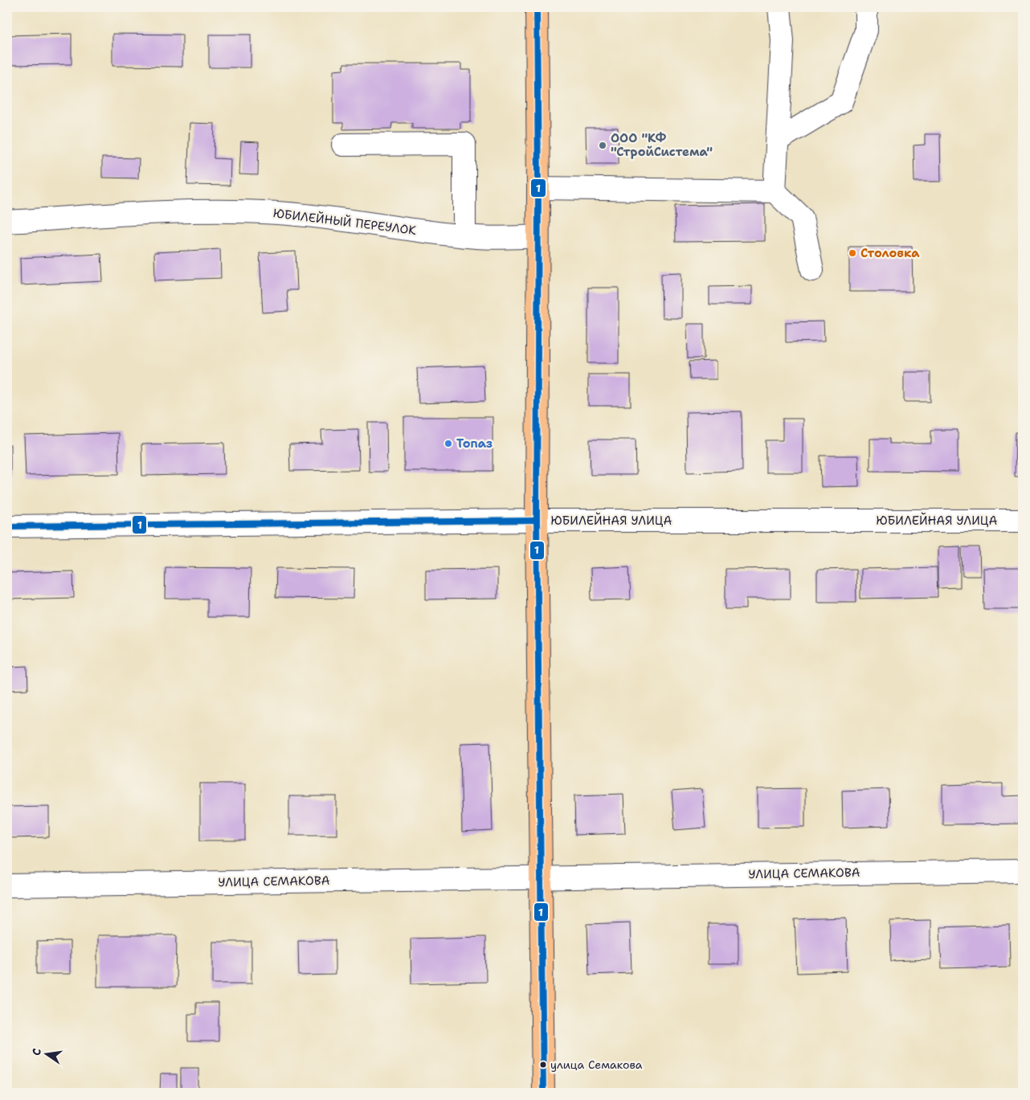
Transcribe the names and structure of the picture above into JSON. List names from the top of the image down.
{
  "streets": {
    "street": ["ЮБИЛЕЙНЫЙ ПЕРЕУЛОК", "ЮБИЛЕЙНАЯ УЛИЦА", "УЛИЦА СЕМАКОВА"]
  },
  "places": [
    "ООО \"КФ \"СтройСистема\"",
    "Столовка",
    "Топаз",
    "улица Семакова"
  ],
  "lines": ["transit line 1"],
  "north": "left"
}
